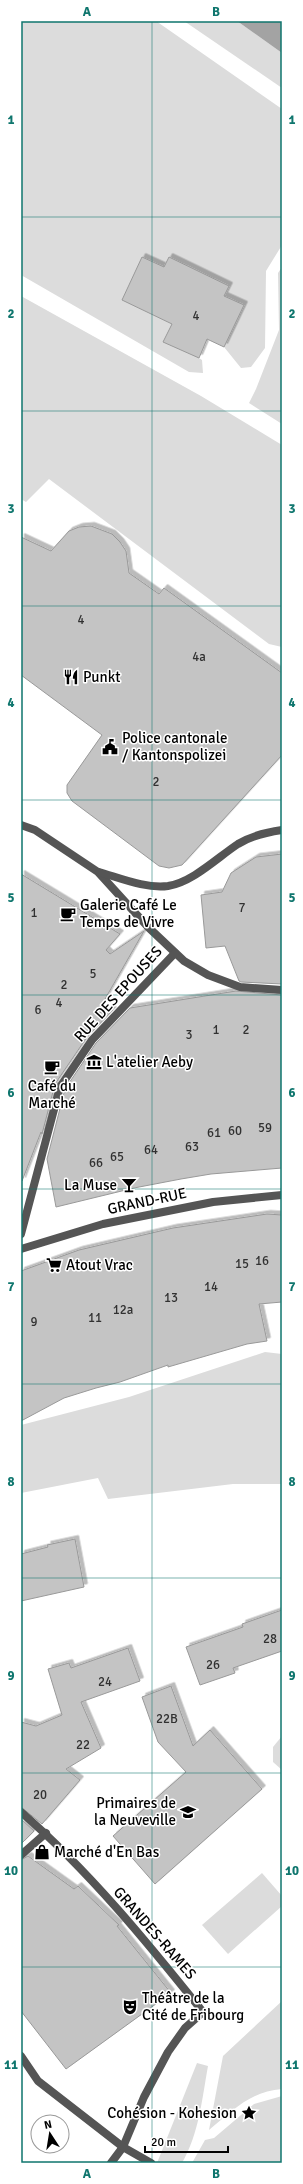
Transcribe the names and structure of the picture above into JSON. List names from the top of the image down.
{
  "streets": {
    "street": ["RUE DES EPOUSES", "GRAND-RUE", "GRANDES-RAMES"]
  },
  "places": {
    "restaurant": ["Punkt"],
    "public building": ["Police cantonale / Kantonspolizei"],
    "cafe": ["Galerie Café Le Temps de Vivre", "Café du Marché"],
    "museum": ["L'atelier Aeby"],
    "bar": ["La Muse"],
    "supermarket": ["Atout Vrac"],
    "school or university": ["Primaires de la Neuveville"],
    "shop": ["Marché d'En Bas"],
    "theatre": ["Théâtre de la Cité de Fribourg"],
    "place": ["Cohésion - Kohesion"]
  },
  "house_numbers": [
    "4",
    "4",
    "4a",
    "2",
    "7",
    "1",
    "5",
    "2",
    "4",
    "6",
    "1",
    "2",
    "3",
    "59",
    "60",
    "61",
    "63",
    "64",
    "65",
    "66",
    "16",
    "15",
    "14",
    "13",
    "12a",
    "11",
    "9",
    "28",
    "26",
    "24",
    "22B",
    "22",
    "20"
  ],
  "scale_bar": "20 m",
  "north": "top",
  "grid": {
    "columns": ["A", "B"],
    "rows": [
      "1",
      "2",
      "3",
      "4",
      "5",
      "6",
      "7",
      "8",
      "9",
      "10",
      "11"
    ]
  }
}
